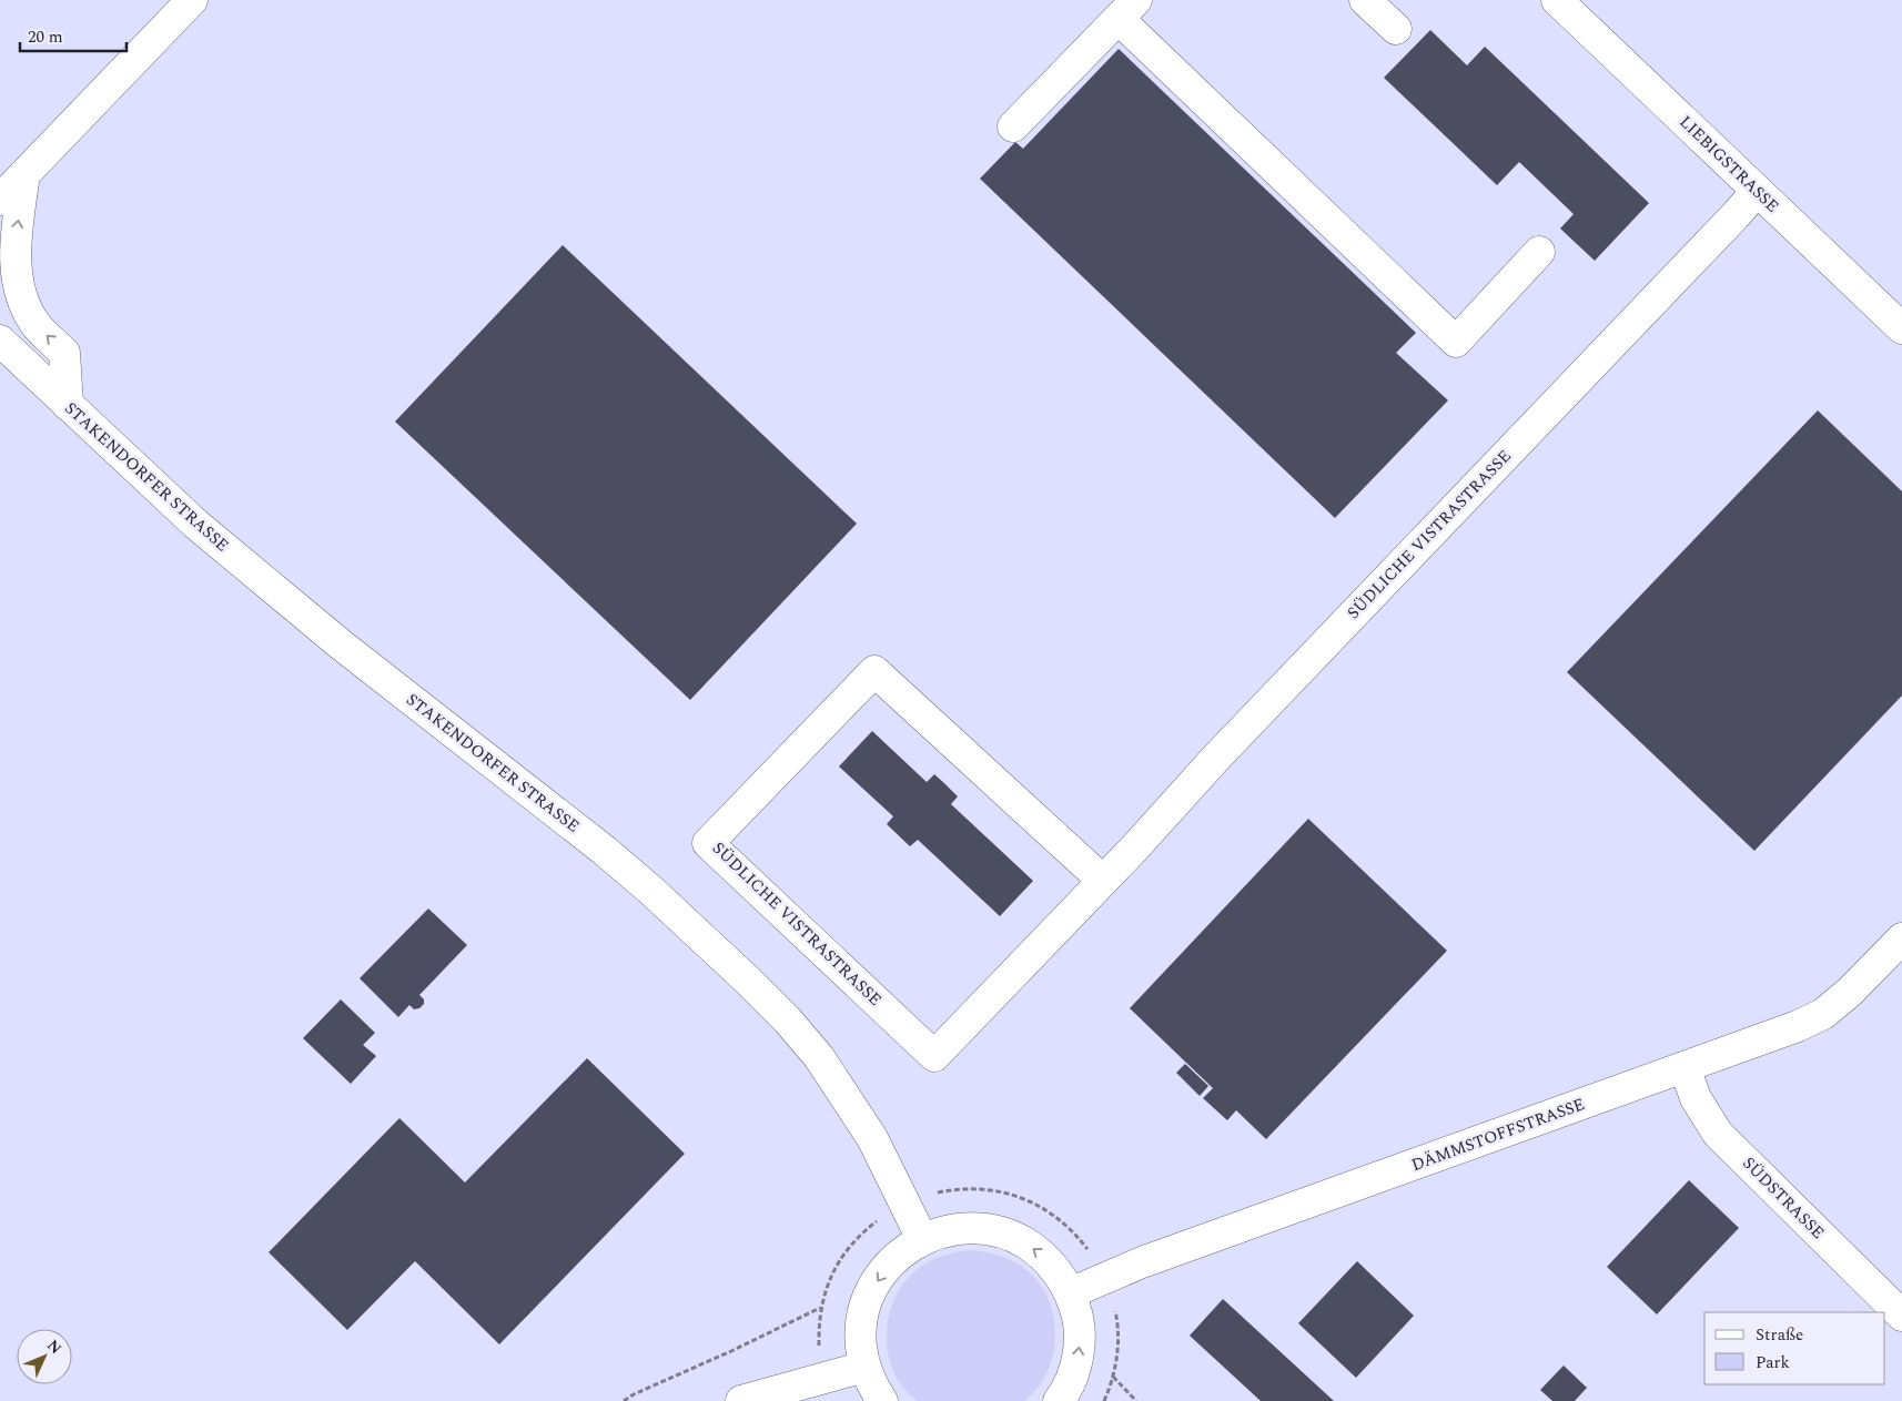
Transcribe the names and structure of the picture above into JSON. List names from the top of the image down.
{
  "streets": {
    "street": [
      "LIEBIGSTRASSE",
      "STAKENDORFER STRASSE",
      "SÜDLICHE VISTRASTRASSE",
      "DÄMMSTOFFSTRASSE",
      "SÜDSTRASSE"
    ]
  },
  "crossings": [
    ["LIEBIGSTRASSE", "SÜDLICHE VISTRASTRASSE"],
    ["DÄMMSTOFFSTRASSE", "SÜDSTRASSE"]
  ],
  "legend": ["Straße", "Park"],
  "scale_bar": "20 m",
  "north": "top right"
}
